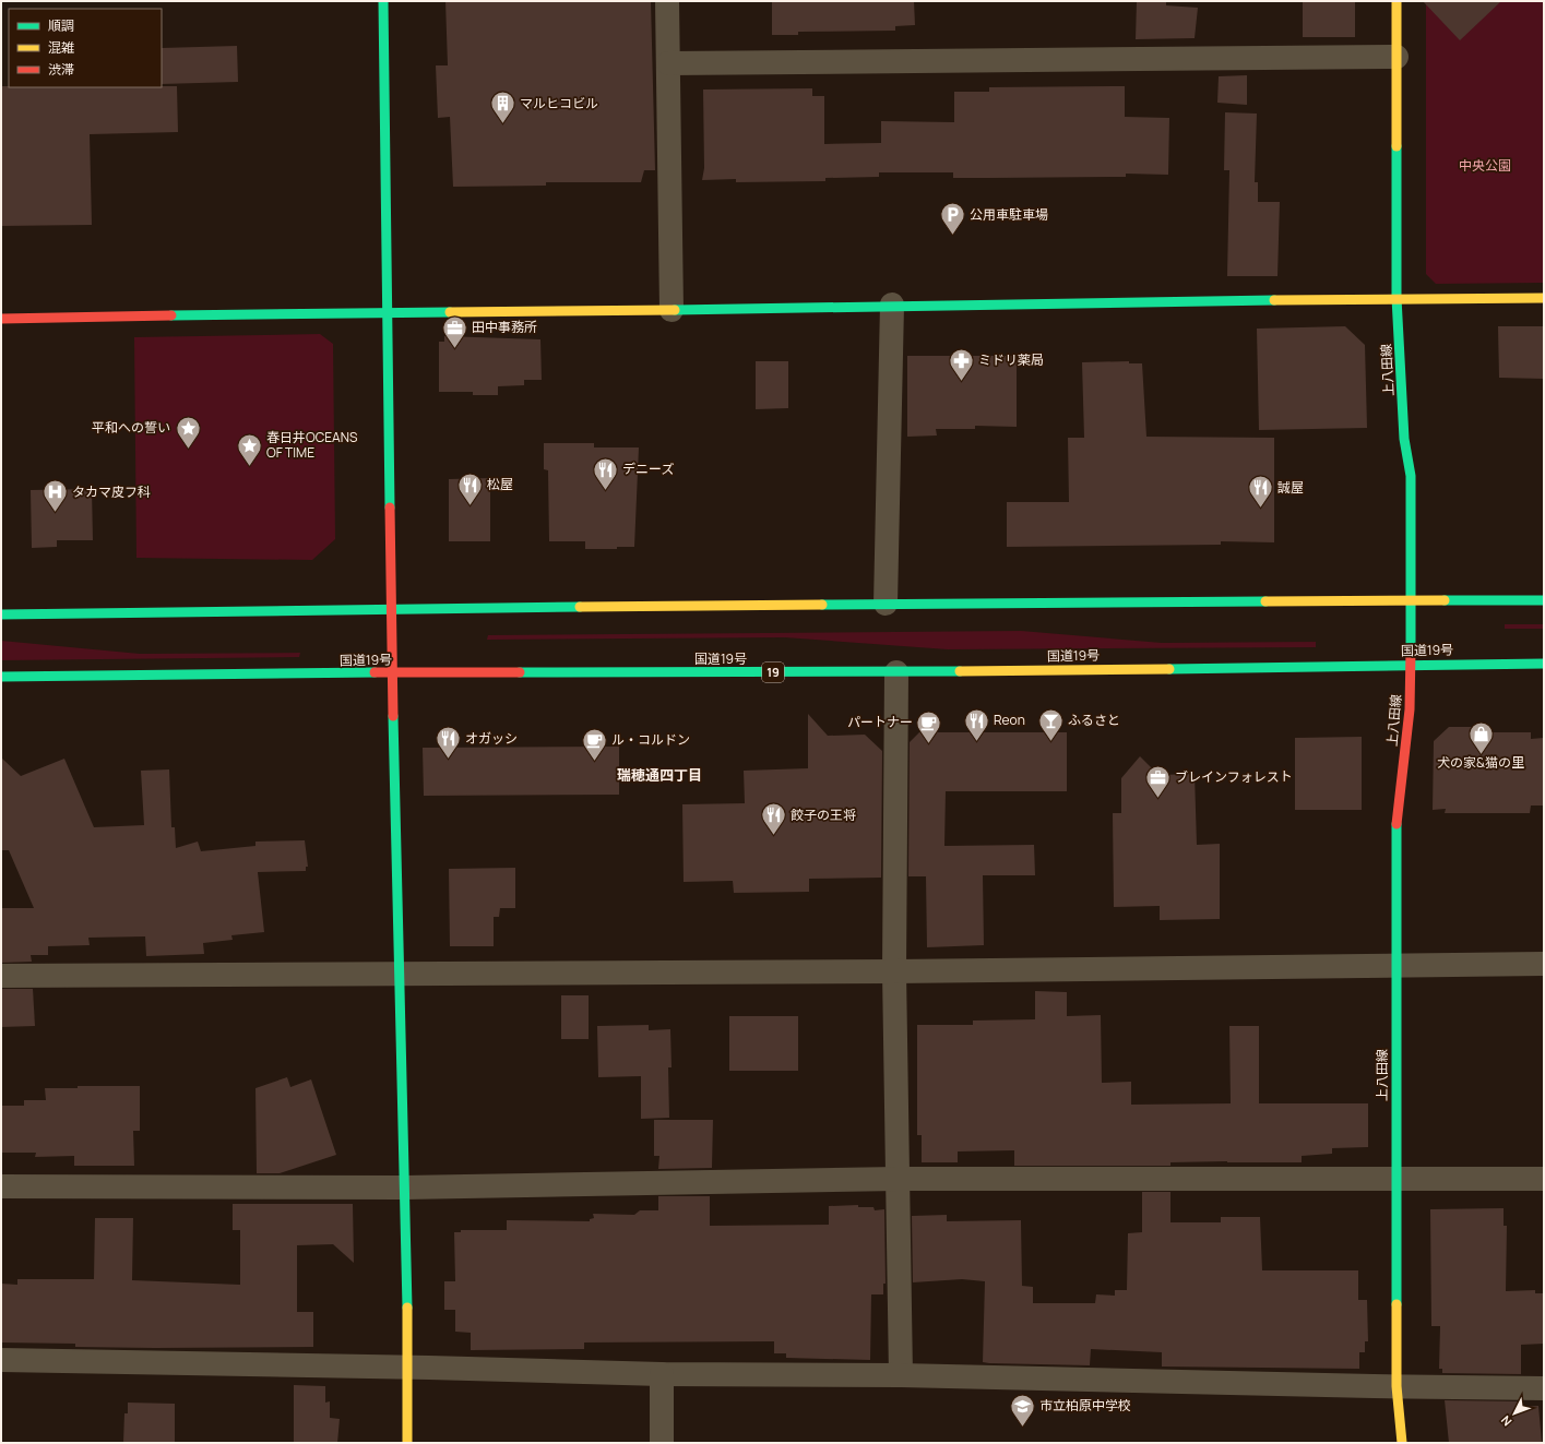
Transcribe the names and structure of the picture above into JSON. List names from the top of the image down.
{
  "streets": {
    "main road": ["上八田線", "国道19号", "19"]
  },
  "crossings": [
    ["上八田線", "国道19号"]
  ],
  "districts": ["瑞穂通四丁目"],
  "parks": ["中央公園"],
  "places": {
    "building": ["マルヒコビル"],
    "parking": ["公用車駐車場"],
    "office": ["田中事務所", "ブレインフォレスト"],
    "pharmacy": ["ミドリ薬局"],
    "place": ["平和への誓い", "春日井OCEANS OF TIME"],
    "restaurant": [
      "デニーズ",
      "松屋",
      "誠屋",
      "Reon",
      "オガッシ",
      "餃子の王将"
    ],
    "hospital": ["タカマ皮フ科"],
    "bar": ["ふるさと"],
    "cafe": ["パートナー", "ル・コルドン"],
    "shop": ["犬の家&猫の里"],
    "school or university": ["市立柏原中学校"]
  },
  "legend": ["順調", "混雑", "渋滞"],
  "north": "bottom left"
}
